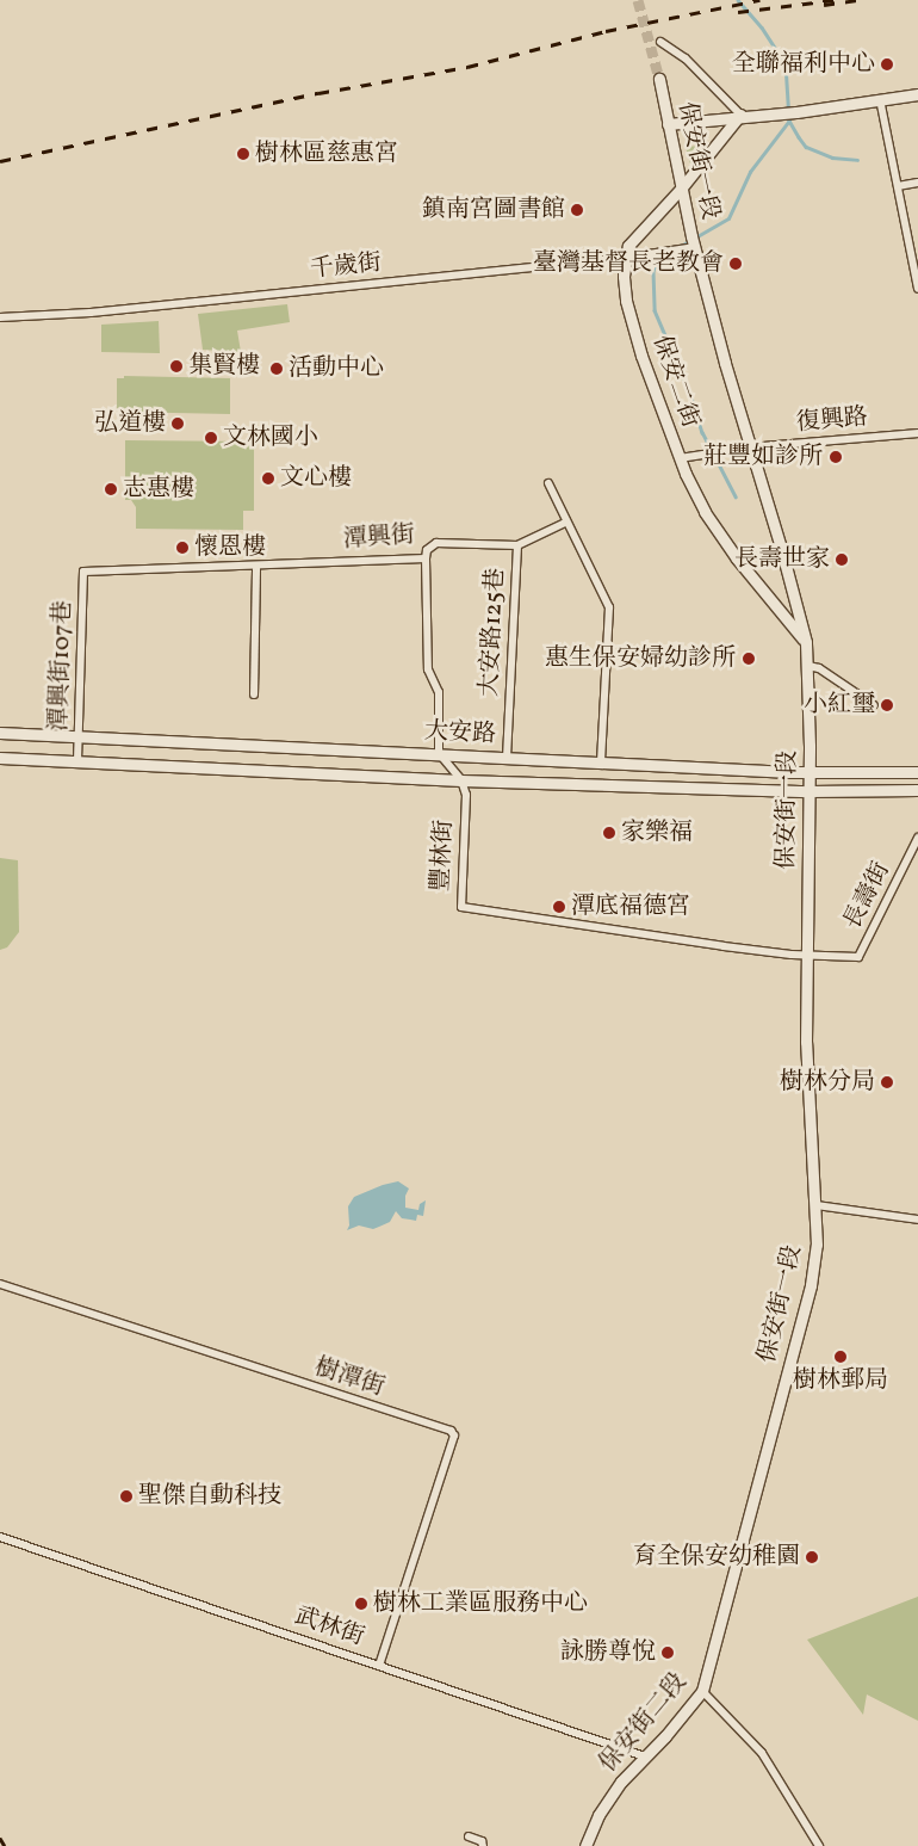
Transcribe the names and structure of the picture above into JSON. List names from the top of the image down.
{
  "streets": {
    "street": [
      "保安街一段",
      "千歲街",
      "保安二街",
      "復興路",
      "潭興街",
      "大安路125巷",
      "潭興街107巷",
      "大安路",
      "豐林街",
      "長壽街",
      "樹潭街",
      "武林街",
      "保安街二段"
    ]
  },
  "crossings": [
    ["保安街一段", "千歲街"],
    ["保安街一段", "保安二街"],
    ["保安街一段", "復興路"],
    ["保安街一段", "大安路"],
    ["保安街一段", "豐林街"],
    ["保安街一段", "長壽街"],
    ["保安街一段", "保安街二段"],
    ["千歲街", "保安二街"],
    ["保安二街", "復興路"],
    ["潭興街", "大安路125巷"],
    ["潭興街", "潭興街107巷"],
    ["大安路125巷", "大安路"],
    ["潭興街107巷", "大安路"],
    ["大安路", "豐林街"],
    ["豐林街", "長壽街"],
    ["樹潭街", "武林街"],
    ["武林街", "保安街二段"]
  ],
  "places": [
    "全聯福利中心",
    "樹林區慈惠宮",
    "鎮南宮圖書館",
    "臺灣基督長老教會",
    "集賢樓",
    "活動中心",
    "弘道樓",
    "文林國小",
    "莊豐如診所",
    "文心樓",
    "志惠樓",
    "懷恩樓",
    "長壽世家",
    "惠生保安婦幼診所",
    "小紅璽",
    "家樂福",
    "潭底福德宮",
    "樹林分局",
    "樹林郵局",
    "聖傑自動科技",
    "育全保安幼稚園",
    "樹林工業區服務中心",
    "詠勝尊悅"
  ]
}
